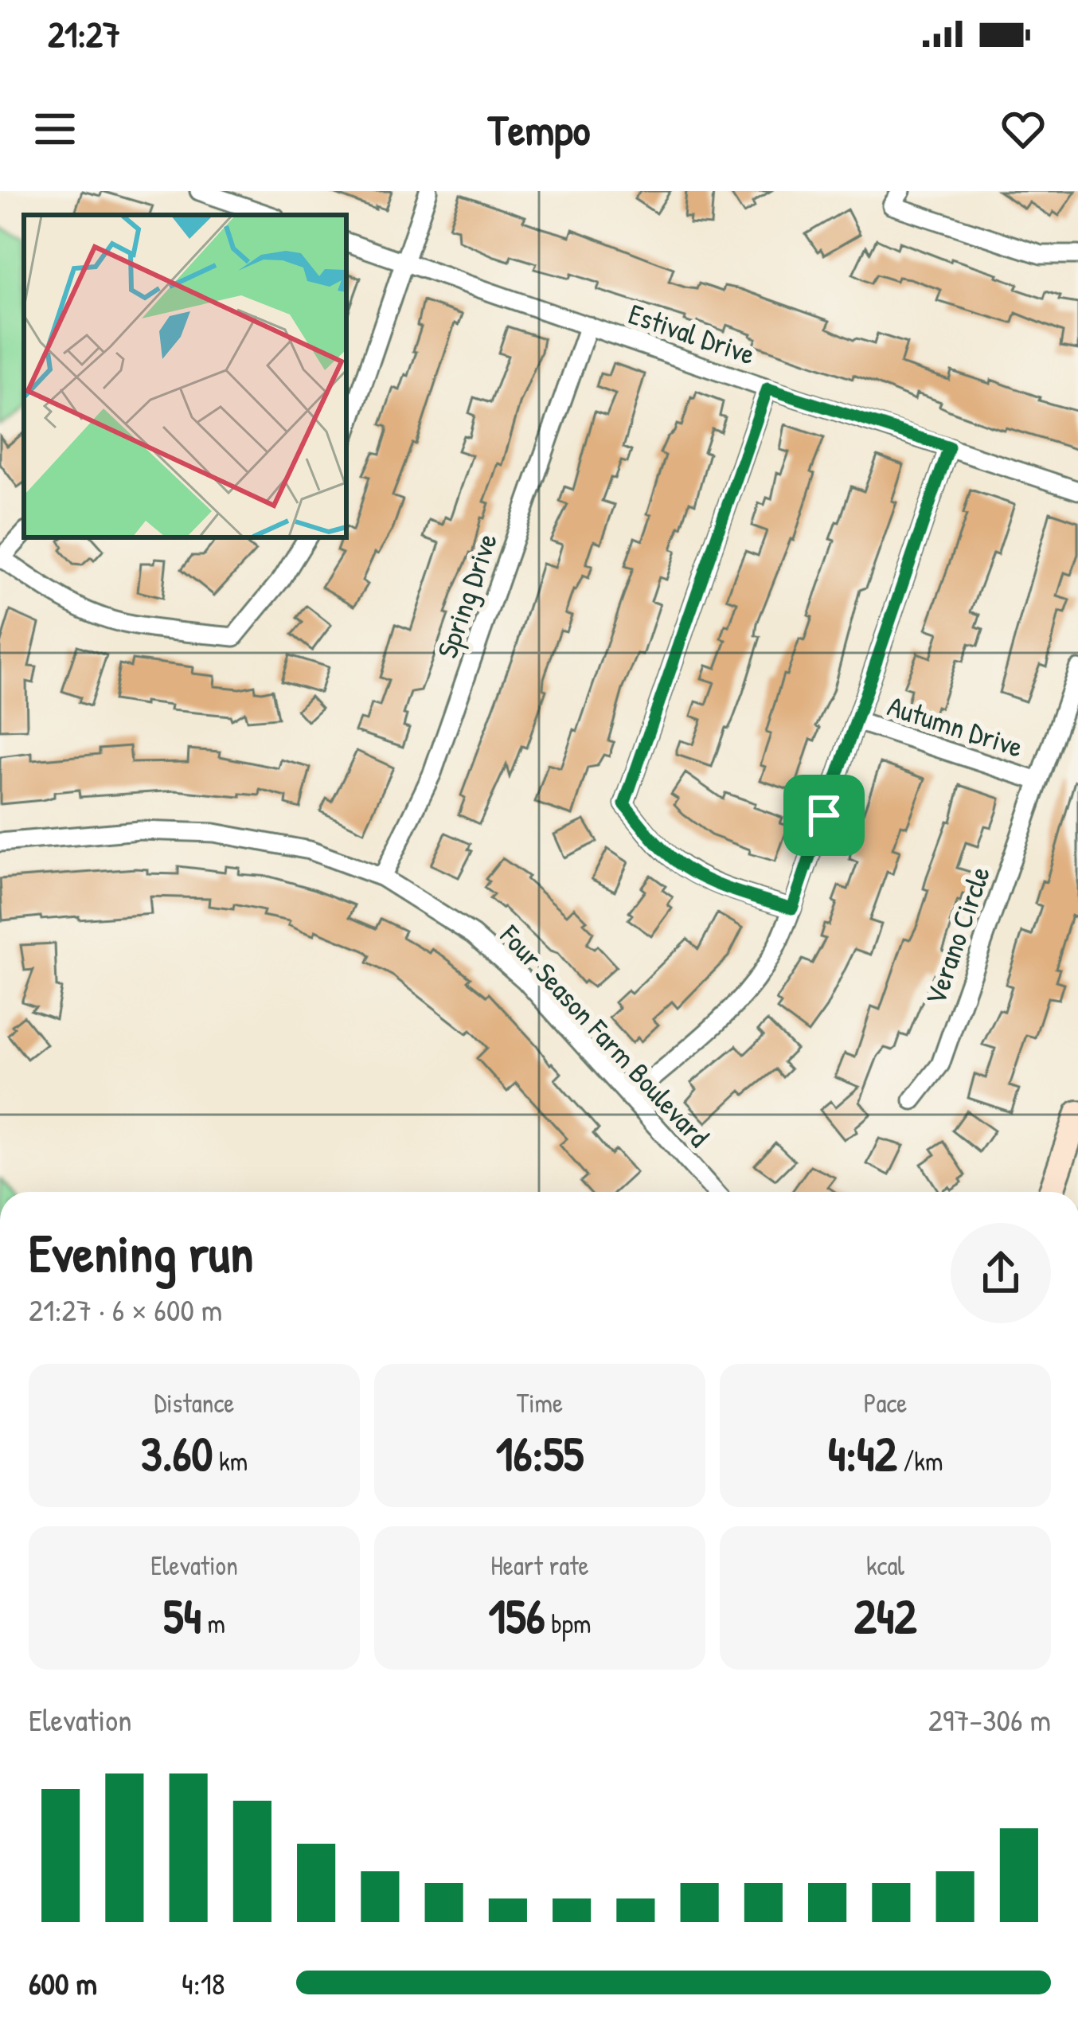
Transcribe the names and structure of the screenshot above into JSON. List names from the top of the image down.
{
  "streets": {
    "street": [
      "Estival Drive",
      "Spring Drive",
      "Autumn Drive",
      "Verano Circle",
      "Four Season Farm Boulevard"
    ]
  },
  "crossings": [
    ["Estival Drive", "Spring Drive"],
    ["Spring Drive", "Four Season Farm Boulevard"],
    ["Autumn Drive", "Verano Circle"]
  ],
  "page": {
    "status": "21:27",
    "header": "Tempo",
    "heading": ["Evening run", "21:27 · 6 × 600 m"],
    "stats": [
      ["Distance", "3.60 km"],
      ["Time", "16:55"],
      ["Pace", "4:42 /km"],
      ["Elevation", "54 m"],
      ["Heart rate", "156 bpm"],
      ["kcal", "242"]
    ],
    "chart": ["Elevation", "297–306 m"],
    "list": [
      {
        "name": "600 m",
        "note": "4:18"
      }
    ]
  }
}
